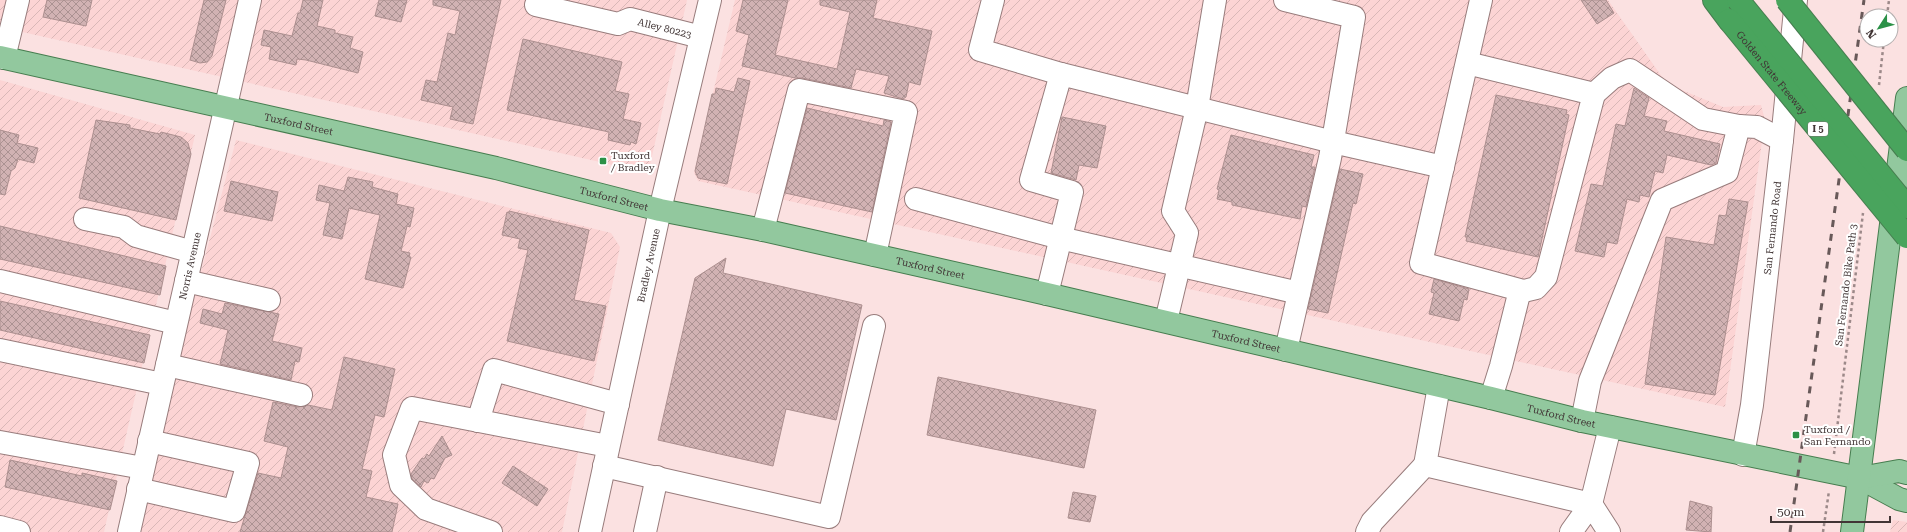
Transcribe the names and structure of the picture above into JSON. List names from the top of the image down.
{
  "streets": {
    "highway": ["Golden State Freeway", "I 5"],
    "main road": ["Tuxford Street"],
    "street": [
      "Alley 80223",
      "San Fernando Road",
      "Norris Avenue",
      "Bradley Avenue"
    ],
    "path": ["San Fernando Bike Path 3"]
  },
  "crossings": [
    ["Alley 80223", "Bradley Avenue"],
    ["Tuxford Street", "San Fernando Road"],
    ["Tuxford Street", "Norris Avenue"],
    ["Tuxford Street", "Bradley Avenue"],
    ["Tuxford Street", "San Fernando Bike Path 3"]
  ],
  "places": {
    "transit": ["Tuxford / Bradley", "Tuxford / San Fernando"]
  },
  "scale_bar": "50 m",
  "north": "bottom left"
}
